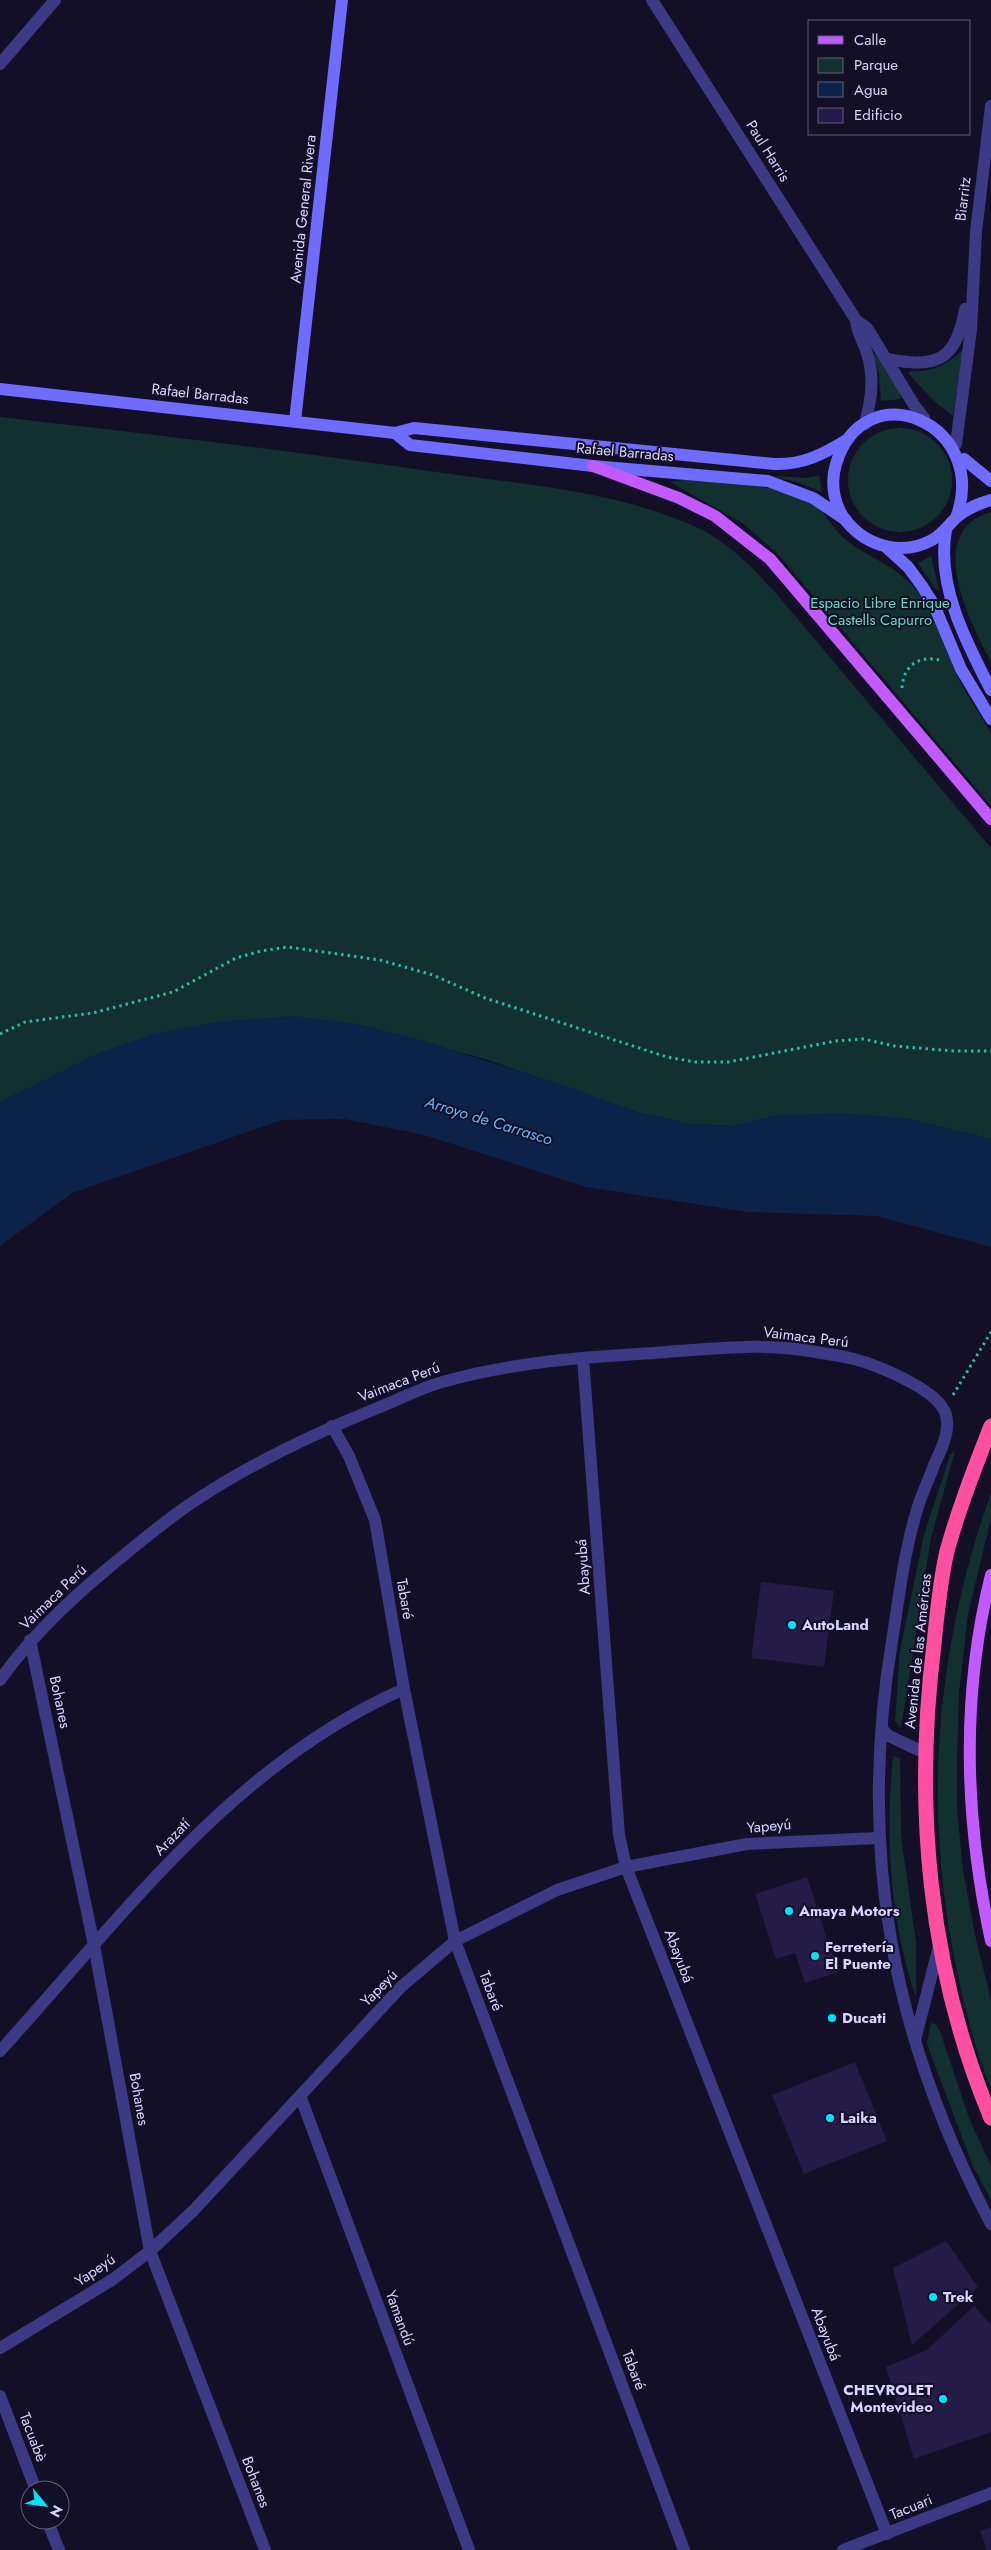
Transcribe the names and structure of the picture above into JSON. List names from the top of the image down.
{
  "streets": {
    "highway": ["Avenida de las Américas"],
    "main road": ["Avenida General Rivera", "Rafael Barradas"],
    "street": [
      "Paul Harris",
      "Biarritz",
      "Vaimaca Perú",
      "Abayubá",
      "Tabaré",
      "Bohanes",
      "Yapeyú",
      "Arazatí",
      "Yamandú",
      "Tacuabè",
      "Tacuari"
    ]
  },
  "crossings": [
    ["Paul Harris", "Biarritz"],
    ["Paul Harris", "Rafael Barradas"],
    ["Biarritz", "Rafael Barradas"],
    ["Avenida General Rivera", "Rafael Barradas"],
    ["Vaimaca Perú", "Abayubá"],
    ["Vaimaca Perú", "Tabaré"],
    ["Vaimaca Perú", "Bohanes"],
    ["Abayubá", "Yapeyú"],
    ["Abayubá", "Tacuari"],
    ["Tabaré", "Yapeyú"],
    ["Tabaré", "Arazatí"],
    ["Bohanes", "Yapeyú"],
    ["Bohanes", "Arazatí"],
    ["Yapeyú", "Yamandú"]
  ],
  "water": ["Arroyo de Carrasco"],
  "parks": ["Espacio Libre Enrique Castells Capurro"],
  "places": [
    "AutoLand",
    "Amaya Motors",
    "Ferretería El Puente",
    "Ducati",
    "Laika",
    "Trek",
    "CHEVROLET Montevideo"
  ],
  "legend": [
    "Calle",
    "Parque",
    "Agua",
    "Edificio"
  ],
  "north": "bottom right"
}
